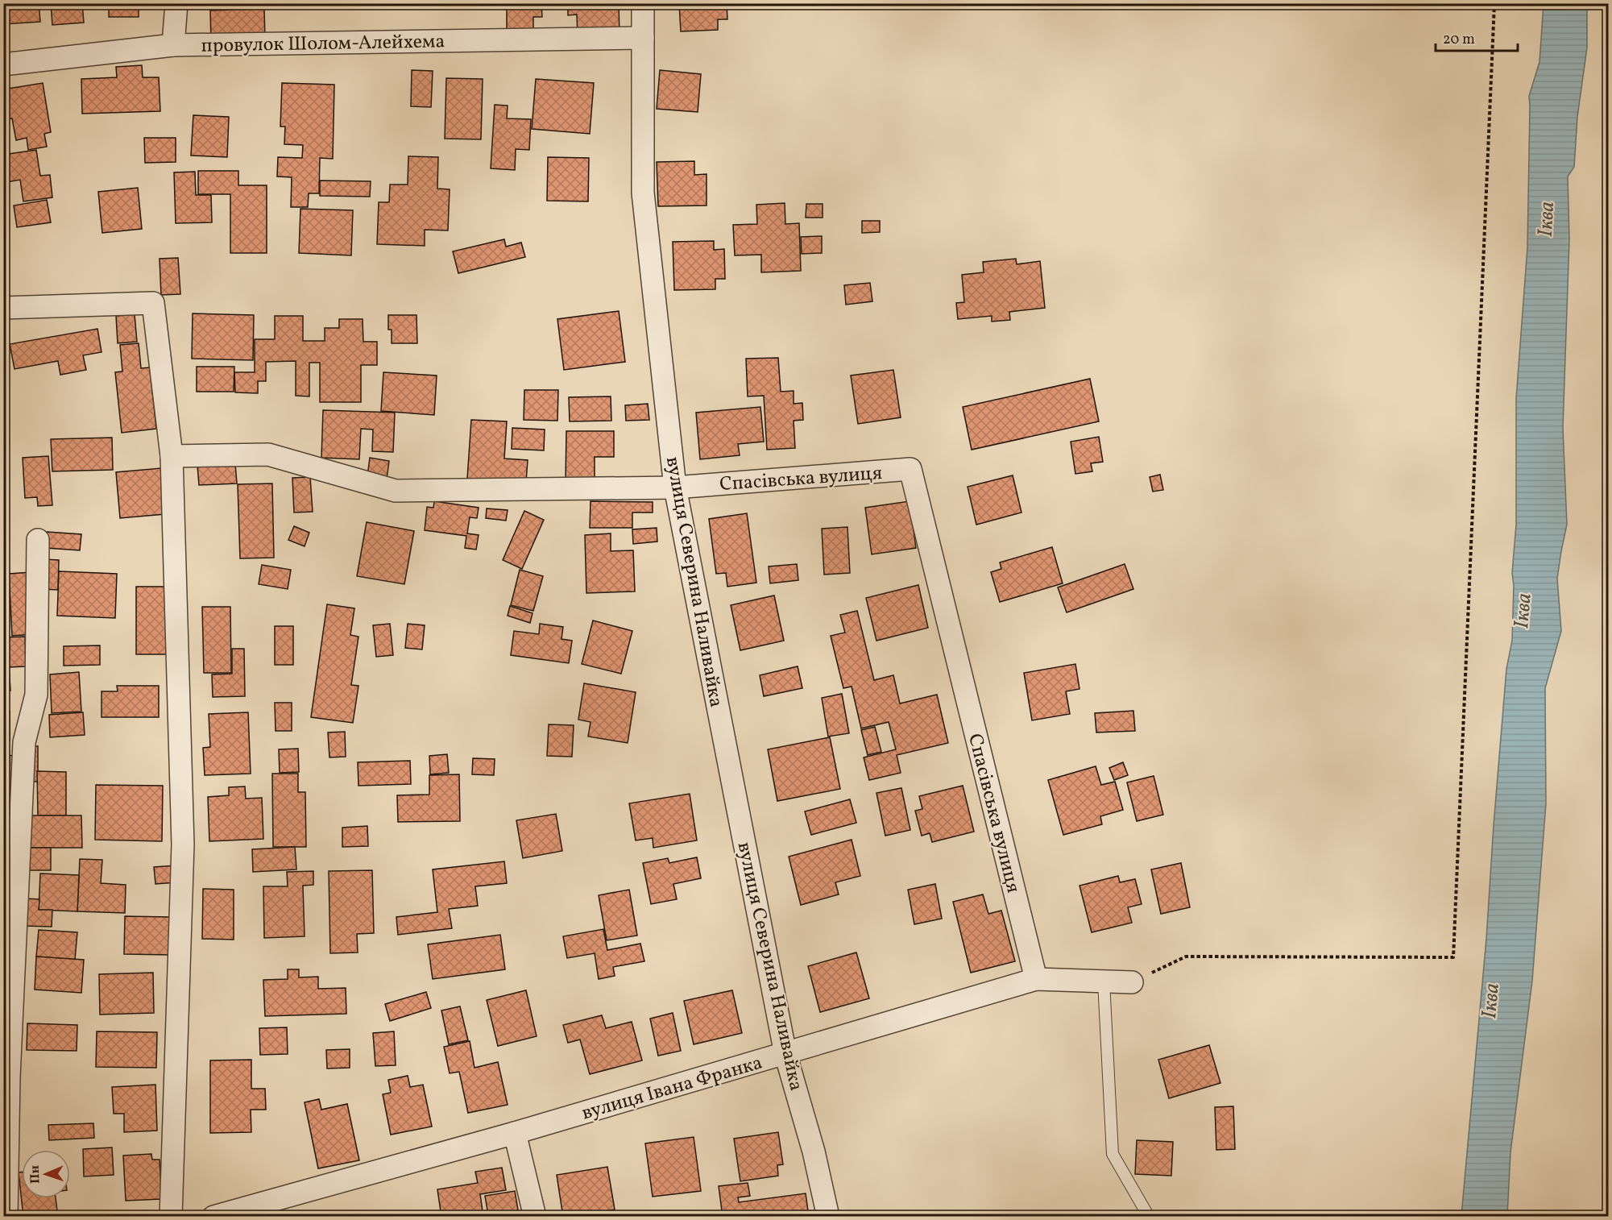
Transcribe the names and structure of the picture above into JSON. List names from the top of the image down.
{
  "streets": {
    "street": [
      "провулок Шолом-Алейхема",
      "Спасівська вулиця",
      "вулиця Северина Наливайка",
      "вулиця Івана Франка"
    ]
  },
  "crossings": [
    ["провулок Шолом-Алейхема", "вулиця Северина Наливайка"],
    ["Спасівська вулиця", "вулиця Северина Наливайка"],
    ["Спасівська вулиця", "вулиця Івана Франка"],
    ["вулиця Северина Наливайка", "вулиця Івана Франка"]
  ],
  "water": ["Іква"],
  "scale_bar": "20 m",
  "north": "left"
}
